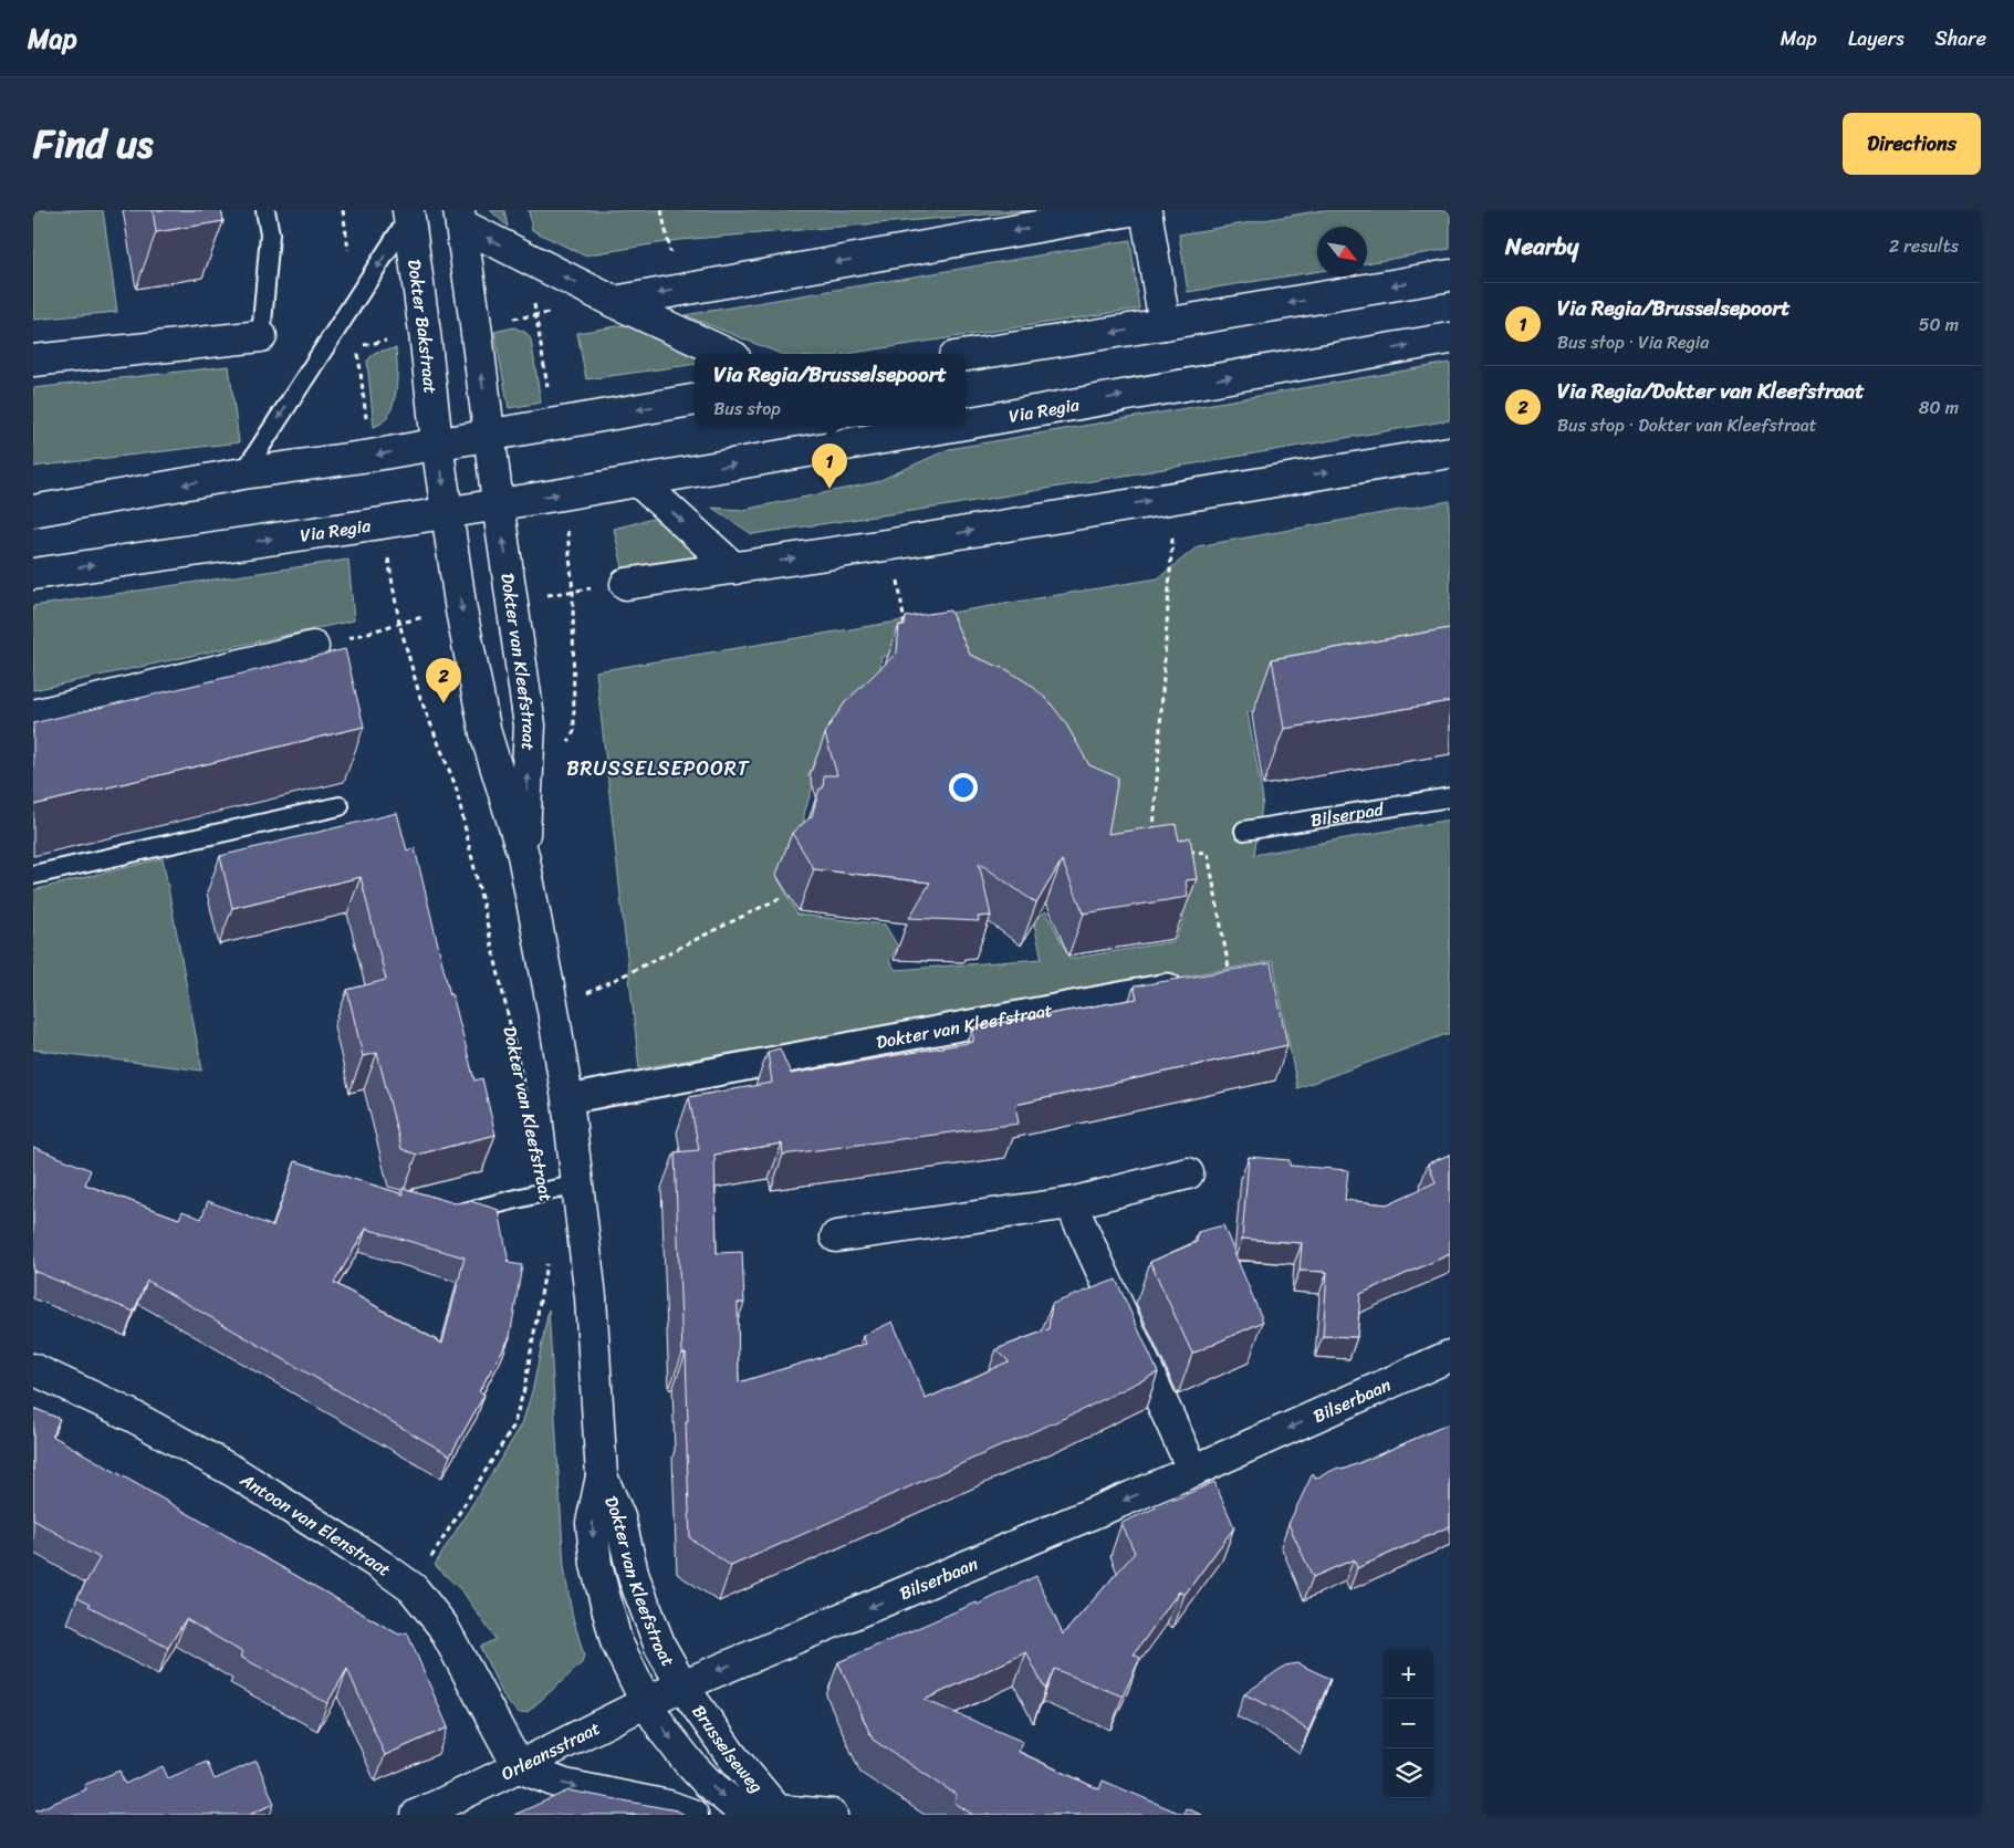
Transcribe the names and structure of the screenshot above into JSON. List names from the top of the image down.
{
  "streets": {
    "street": [
      "Dokter Bakstraat",
      "Via Regia",
      "Dokter van Kleefstraat",
      "Bilserbaan",
      "Antoon van Elenstraat",
      "Brusselseweg",
      "Orleansstraat"
    ],
    "lane": ["Bilserpad"]
  },
  "crossings": [
    ["Dokter Bakstraat", "Via Regia"],
    ["Dokter Bakstraat", "Dokter van Kleefstraat"],
    ["Via Regia", "Dokter van Kleefstraat"],
    ["Dokter van Kleefstraat", "Bilserbaan"],
    ["Dokter van Kleefstraat", "Brusselseweg"],
    ["Dokter van Kleefstraat", "Orleansstraat"],
    ["Bilserbaan", "Brusselseweg"],
    ["Bilserbaan", "Orleansstraat"],
    ["Antoon van Elenstraat", "Orleansstraat"],
    ["Brusselseweg", "Orleansstraat"]
  ],
  "one_way": ["Bilserbaan"],
  "districts": ["BRUSSELSEPOORT"],
  "north": "bottom right",
  "page": {
    "header": "Map",
    "nav": ["Map", "Layers", "Share"],
    "title": "Find us",
    "buttons": "Directions",
    "heading": ["Nearby", "2 results"],
    "list": [
      {
        "mark": "1",
        "name": "Via Regia/Brusselsepoort",
        "note": "Bus stop · Via Regia",
        "value": "50 m"
      },
      {
        "mark": "2",
        "name": "Via Regia/Dokter van Kleefstraat",
        "note": "Bus stop · Dokter van Kleefstraat",
        "value": "80 m"
      }
    ],
    "popup": ["Via Regia/Brusselsepoort", "Bus stop"],
    "pins": ["1", "2"],
    "map_buttons": ["+", "−"]
  }
}
